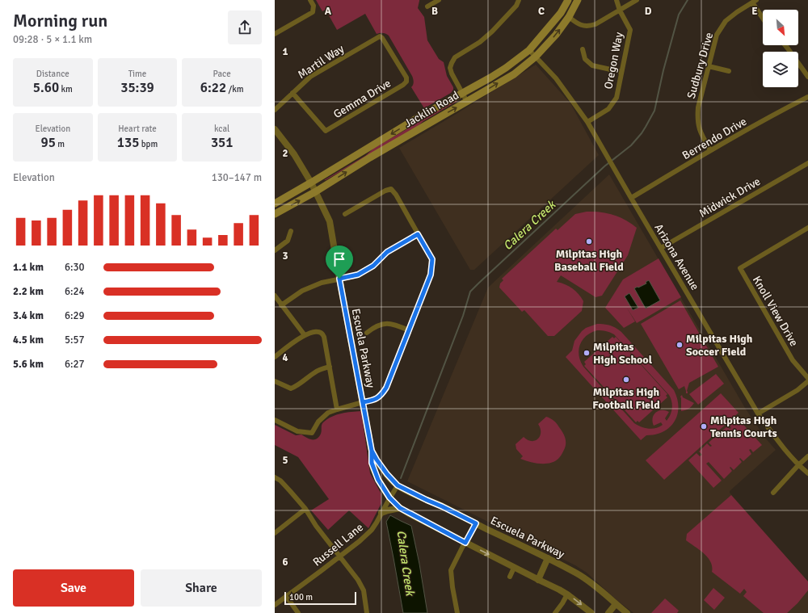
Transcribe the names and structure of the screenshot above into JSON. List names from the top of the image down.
{
  "streets": {
    "main road": ["Jacklin Road"],
    "street": [
      "Oregon Way",
      "Martil Way",
      "Sudbury Drive",
      "Gemma Drive",
      "Berrendo Drive",
      "Midwick Drive",
      "Arizona Avenue",
      "Knoll View Drive",
      "Escuela Parkway",
      "Russell Lane"
    ]
  },
  "crossings": [
    ["Oregon Way", "Arizona Avenue"],
    ["Martil Way", "Gemma Drive"],
    ["Sudbury Drive", "Berrendo Drive"],
    ["Jacklin Road", "Arizona Avenue"],
    ["Jacklin Road", "Escuela Parkway"],
    ["Berrendo Drive", "Arizona Avenue"],
    ["Midwick Drive", "Arizona Avenue"],
    ["Escuela Parkway", "Russell Lane"]
  ],
  "water": ["Calera Creek"],
  "places": [
    "Milpitas High Baseball Field",
    "Milpitas High Soccer Field",
    "Milpitas High School",
    "Milpitas High Football Field",
    "Milpitas High Tennis Courts"
  ],
  "scale_bar": "100 m",
  "north": "bottom right",
  "page": {
    "heading": ["Morning run", "09:28 · 5 × 1.1 km"],
    "stats": [
      ["Distance", "5.60 km"],
      ["Time", "35:39"],
      ["Pace", "6:22 /km"],
      ["Elevation", "95 m"],
      ["Heart rate", "135 bpm"],
      ["kcal", "351"]
    ],
    "chart": ["Elevation", "130–147 m"],
    "list": [
      {
        "name": "1.1 km",
        "note": "6:30"
      },
      {
        "name": "2.2 km",
        "note": "6:24"
      },
      {
        "name": "3.4 km",
        "note": "6:29"
      },
      {
        "name": "4.5 km",
        "note": "5:57"
      },
      {
        "name": "5.6 km",
        "note": "6:27"
      }
    ],
    "buttons": ["Save", "Share"],
    "scale": "100 m"
  },
  "grid": {
    "columns": [
      "A",
      "B",
      "C",
      "D",
      "E"
    ],
    "rows": [
      "1",
      "2",
      "3",
      "4",
      "5",
      "6"
    ]
  }
}
